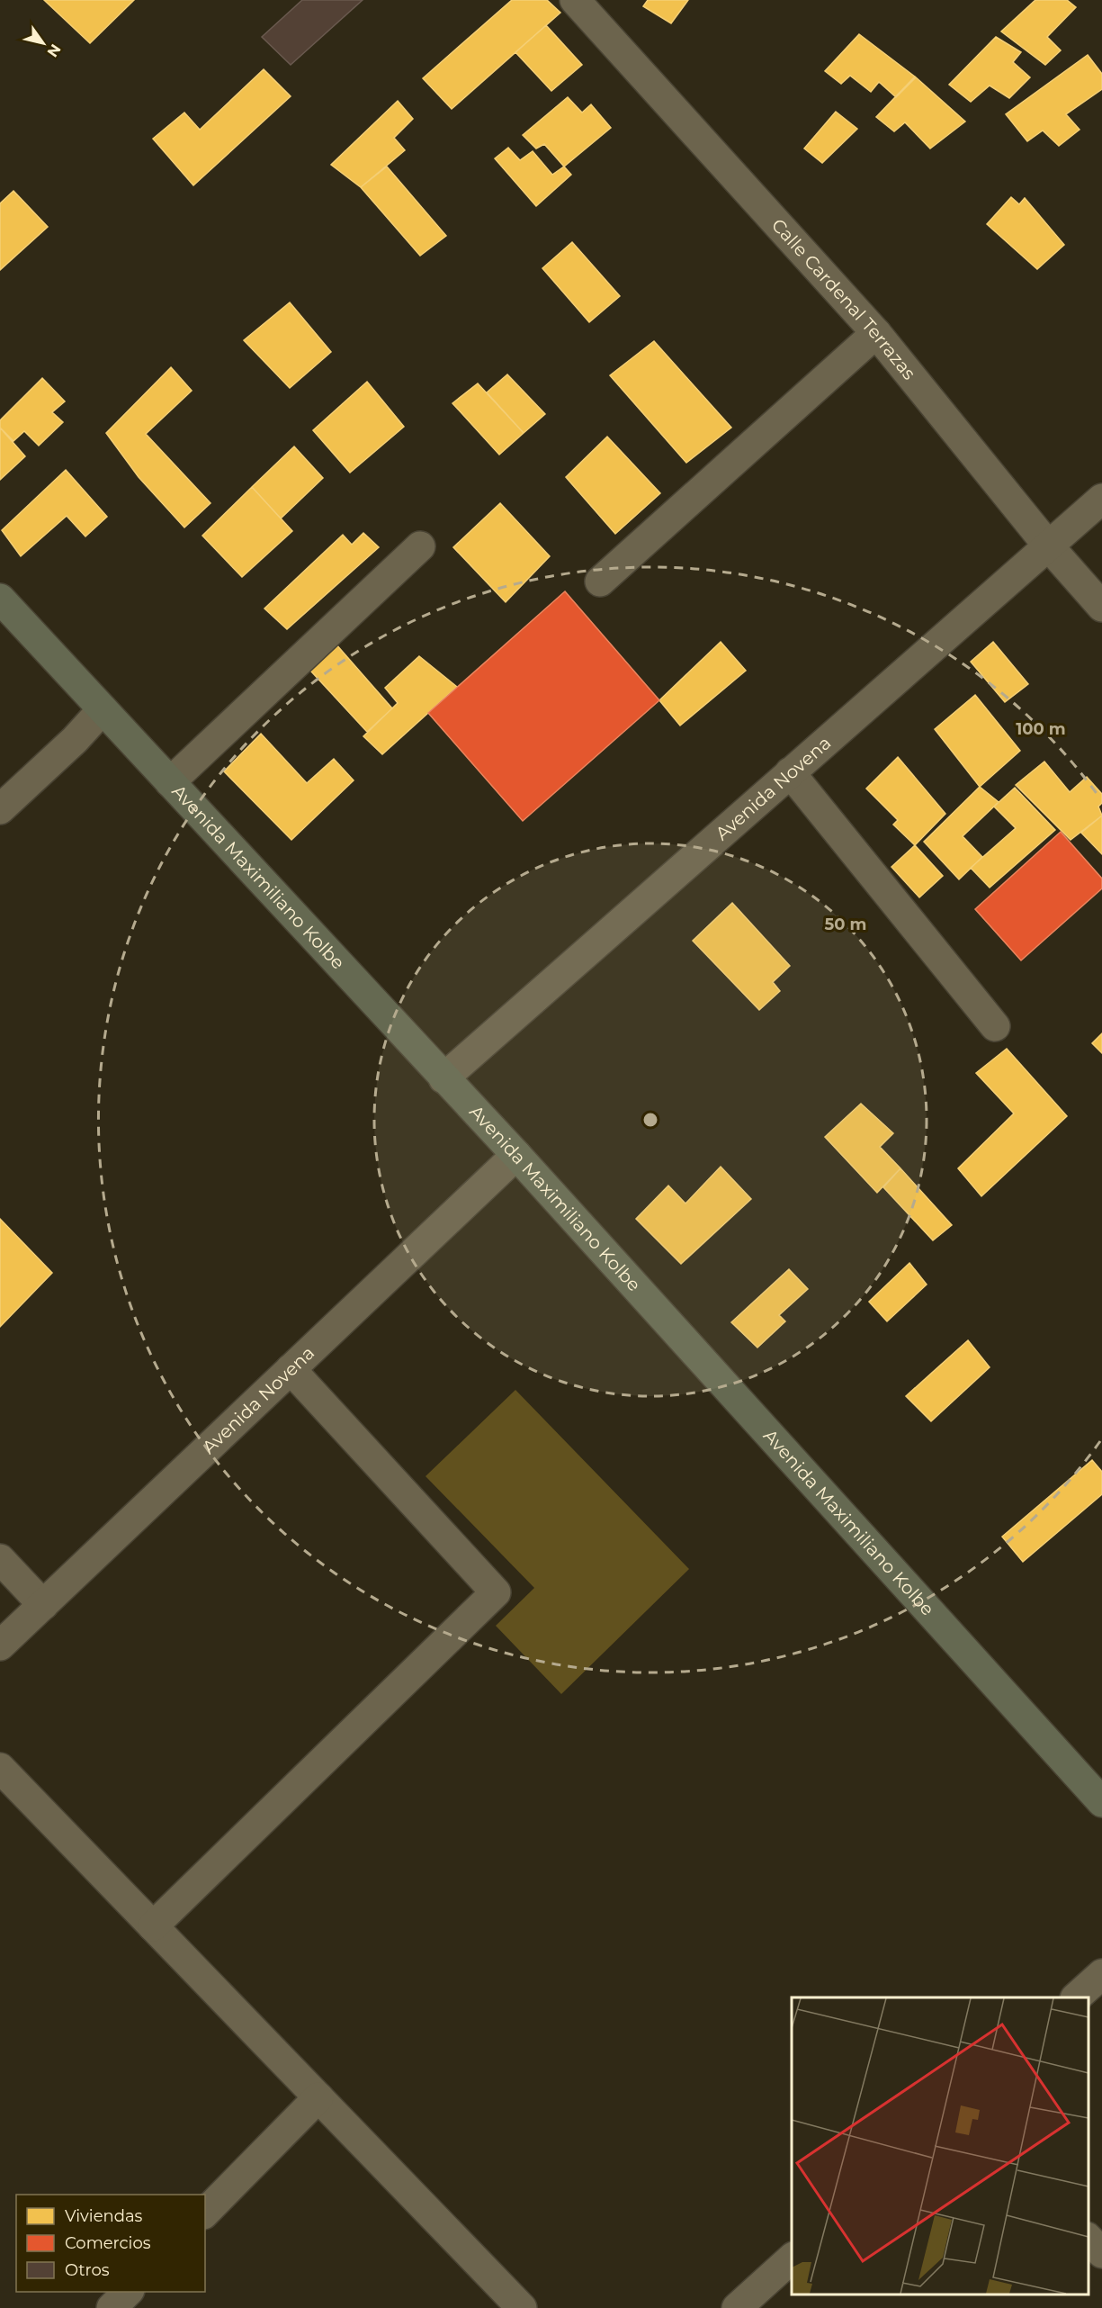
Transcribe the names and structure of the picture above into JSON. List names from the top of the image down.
{
  "streets": {
    "main road": ["Avenida Maximiliano Kolbe"],
    "street": ["Calle Cardenal Terrazas", "Avenida Novena"]
  },
  "crossings": [
    ["Calle Cardenal Terrazas", "Avenida Novena"],
    ["Avenida Novena", "Avenida Maximiliano Kolbe"]
  ],
  "legend": ["Viviendas", "Comercios", "Otros"],
  "north": "bottom right",
  "rings": ["100 m", "50 m"]
}
